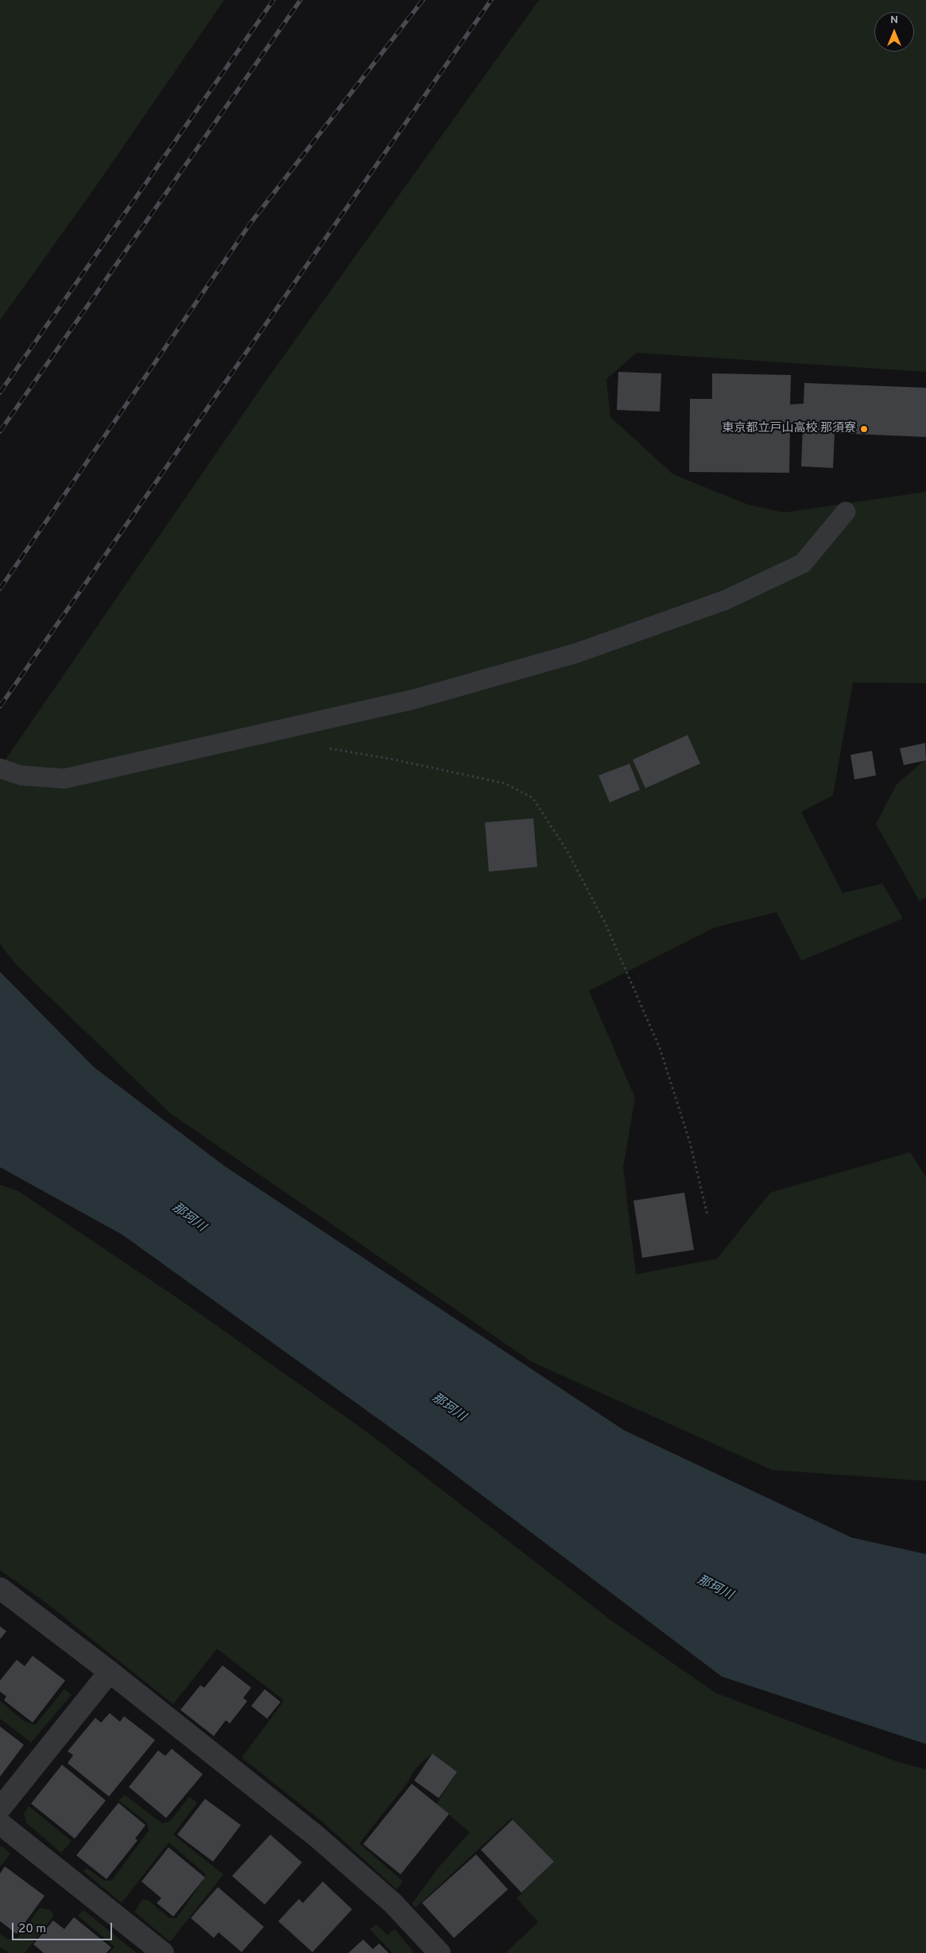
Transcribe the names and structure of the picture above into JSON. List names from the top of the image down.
{
  "water": ["那珂川"],
  "places": ["東京都立戸山高校 那須寮"],
  "scale_bar": "20 m",
  "north": "top"
}
